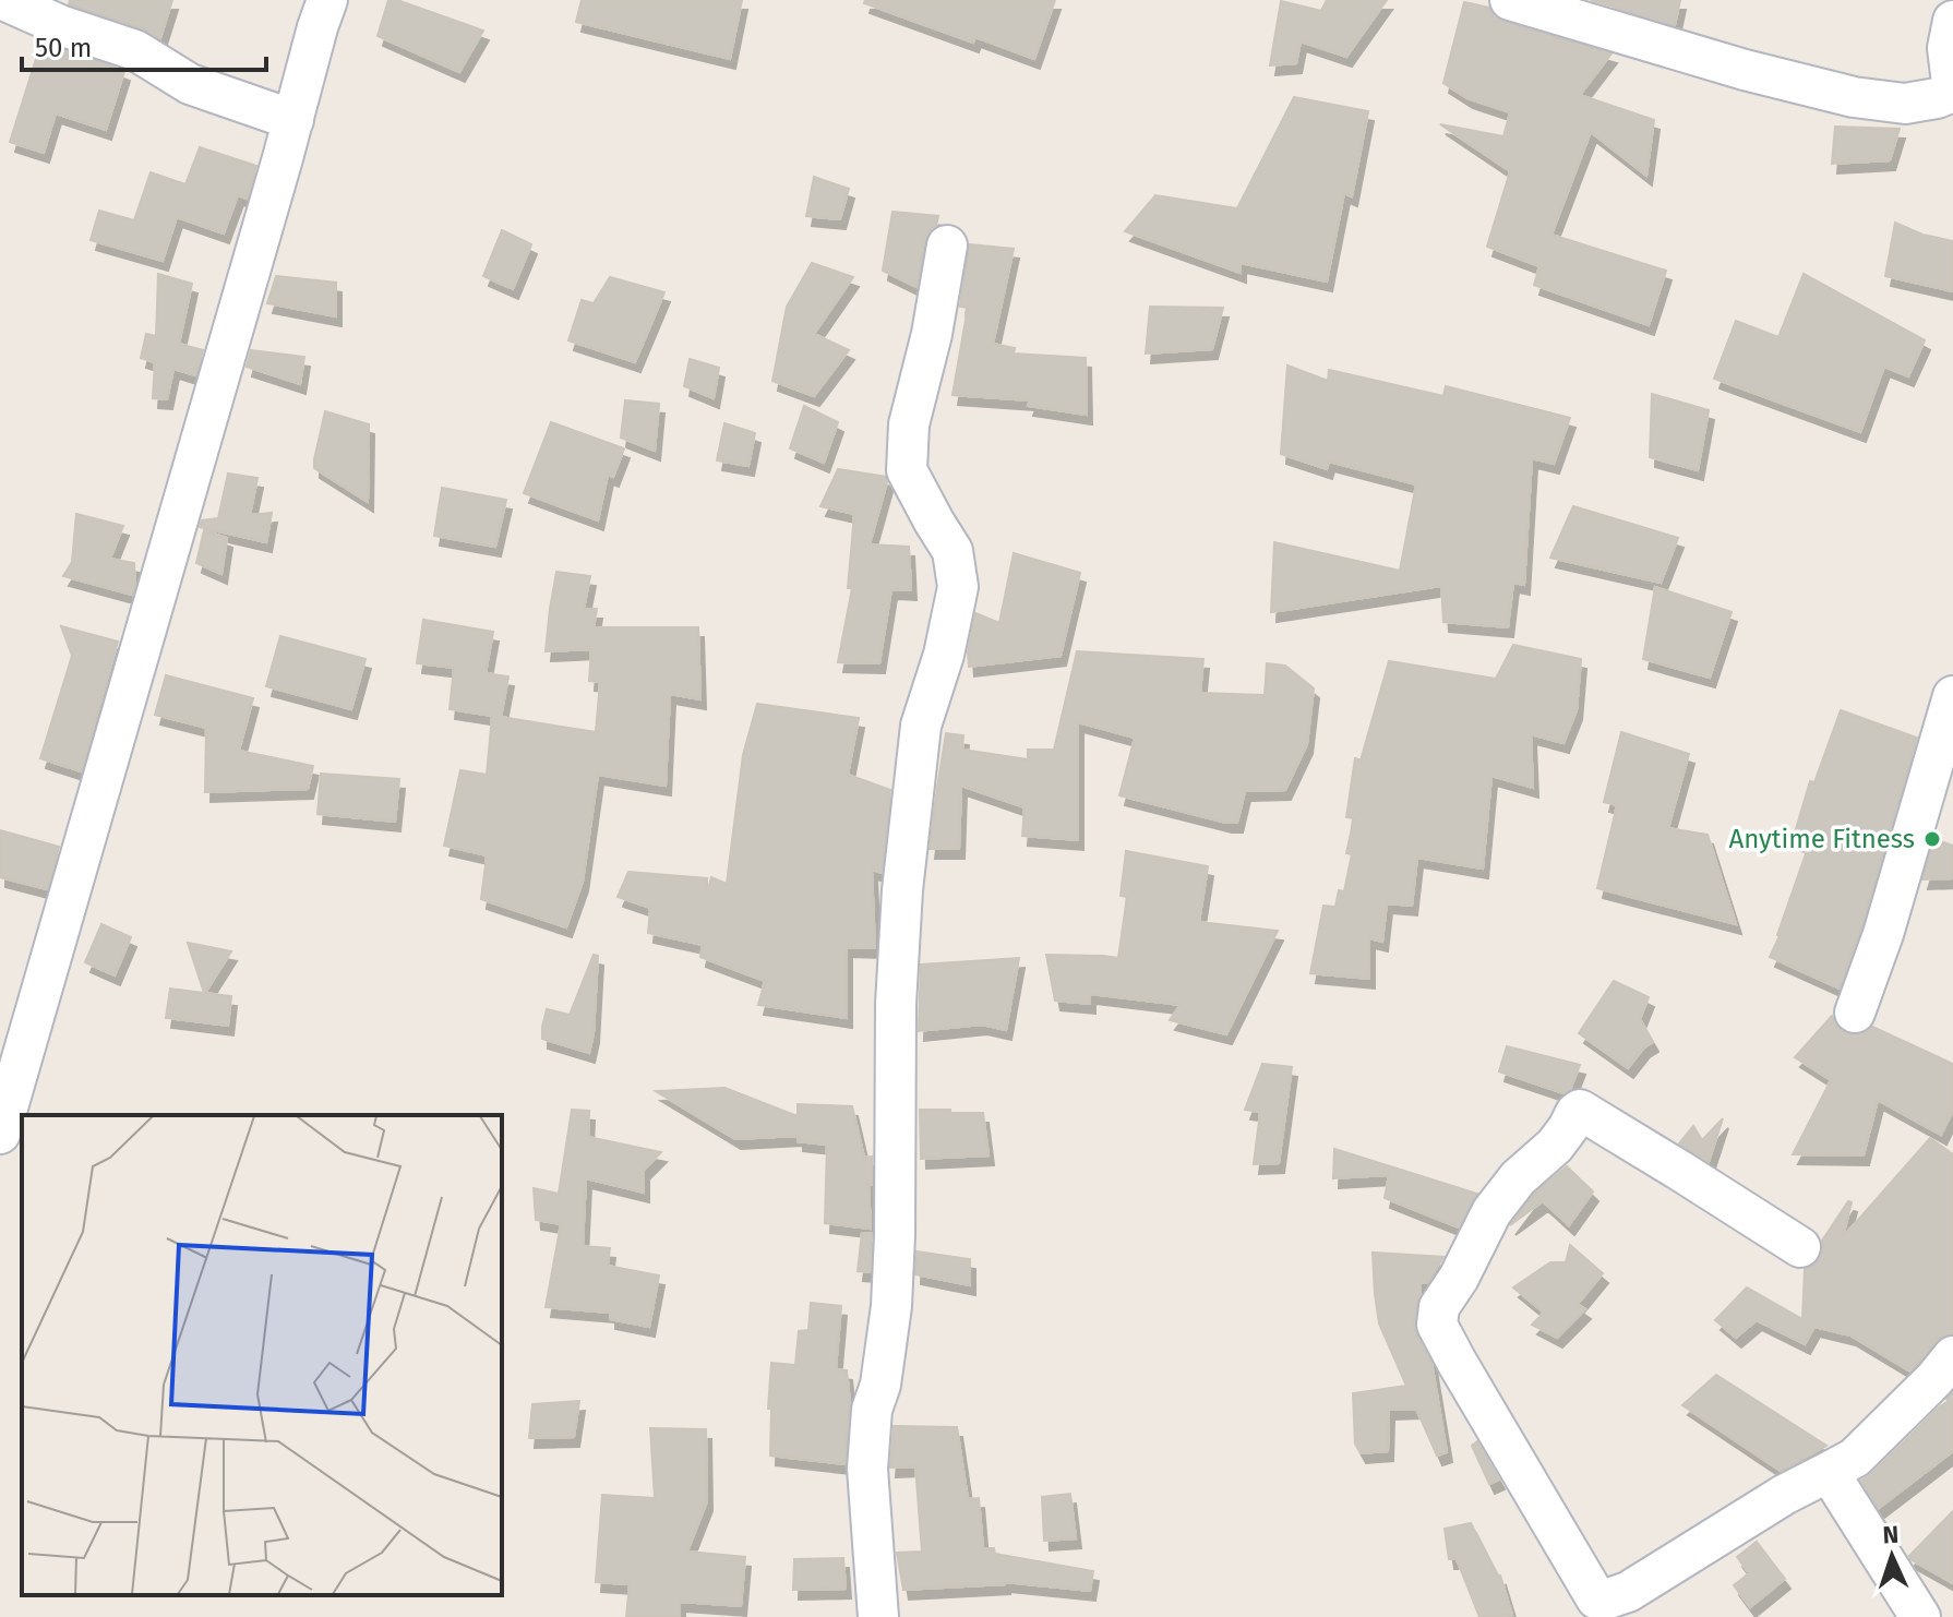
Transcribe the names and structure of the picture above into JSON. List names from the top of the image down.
{
  "places": ["Anytime Fitness"],
  "scale_bar": "50 m",
  "north": "top"
}
